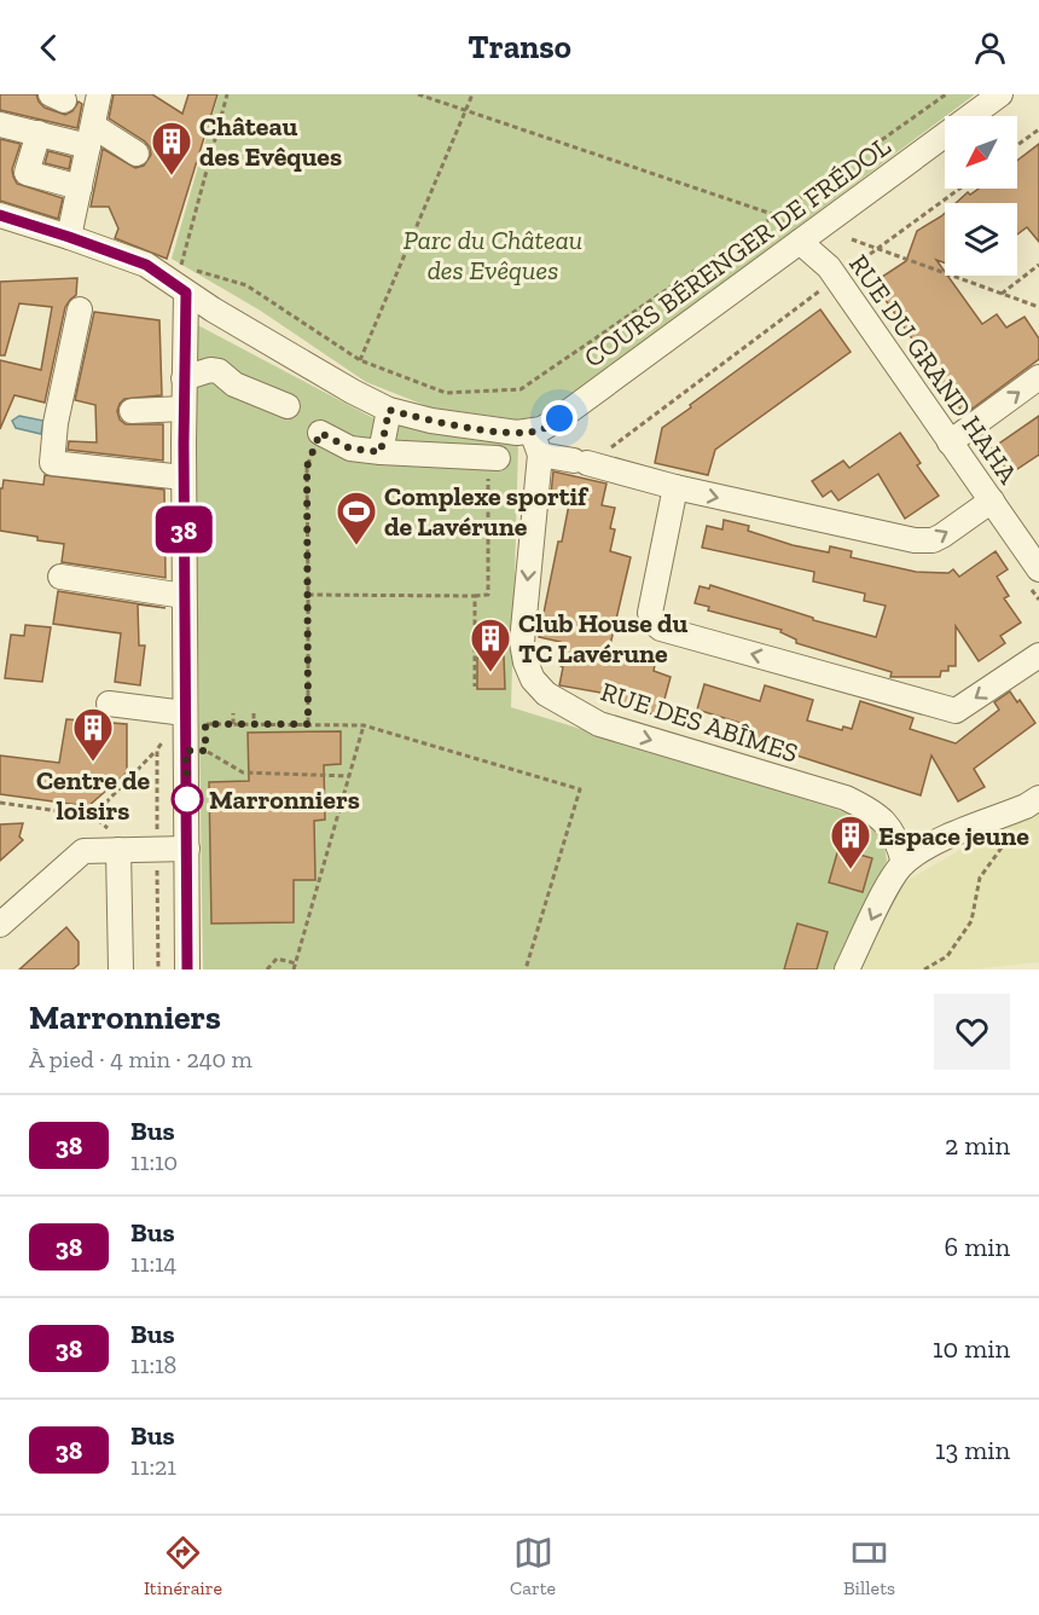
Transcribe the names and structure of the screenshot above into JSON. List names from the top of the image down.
{
  "streets": {
    "street": ["COURS BÉRENGER DE FRÉDOL", "RUE DU GRAND HAHA", "RUE DES ABÎMES"]
  },
  "crossings": [
    ["COURS BÉRENGER DE FRÉDOL", "RUE DU GRAND HAHA"],
    ["COURS BÉRENGER DE FRÉDOL", "RUE DES ABÎMES"]
  ],
  "one_way": ["RUE DES ABÎMES"],
  "parks": ["Parc du Château des Evêques"],
  "places": {
    "building": [
      "Château des Evêques",
      "Club House du TC Lavérune",
      "Centre de loisirs",
      "Espace jeune"
    ],
    "sports": ["Complexe sportif de Lavérune"],
    "other": ["Marronniers"]
  },
  "lines": ["bus line 38"],
  "north": "bottom left",
  "page": {
    "header": "Transo",
    "on_map": "38",
    "heading": ["Marronniers", "À pied · 4 min · 240 m"],
    "list": [
      {
        "mark": "38",
        "name": "Bus",
        "note": "11:10",
        "value": "2 min"
      },
      {
        "mark": "38",
        "name": "Bus",
        "note": "11:14",
        "value": "6 min"
      },
      {
        "mark": "38",
        "name": "Bus",
        "note": "11:18",
        "value": "10 min"
      },
      {
        "mark": "38",
        "name": "Bus",
        "note": "11:21",
        "value": "13 min"
      }
    ],
    "tabs": ["Itinéraire", "Carte", "Billets"]
  }
}
